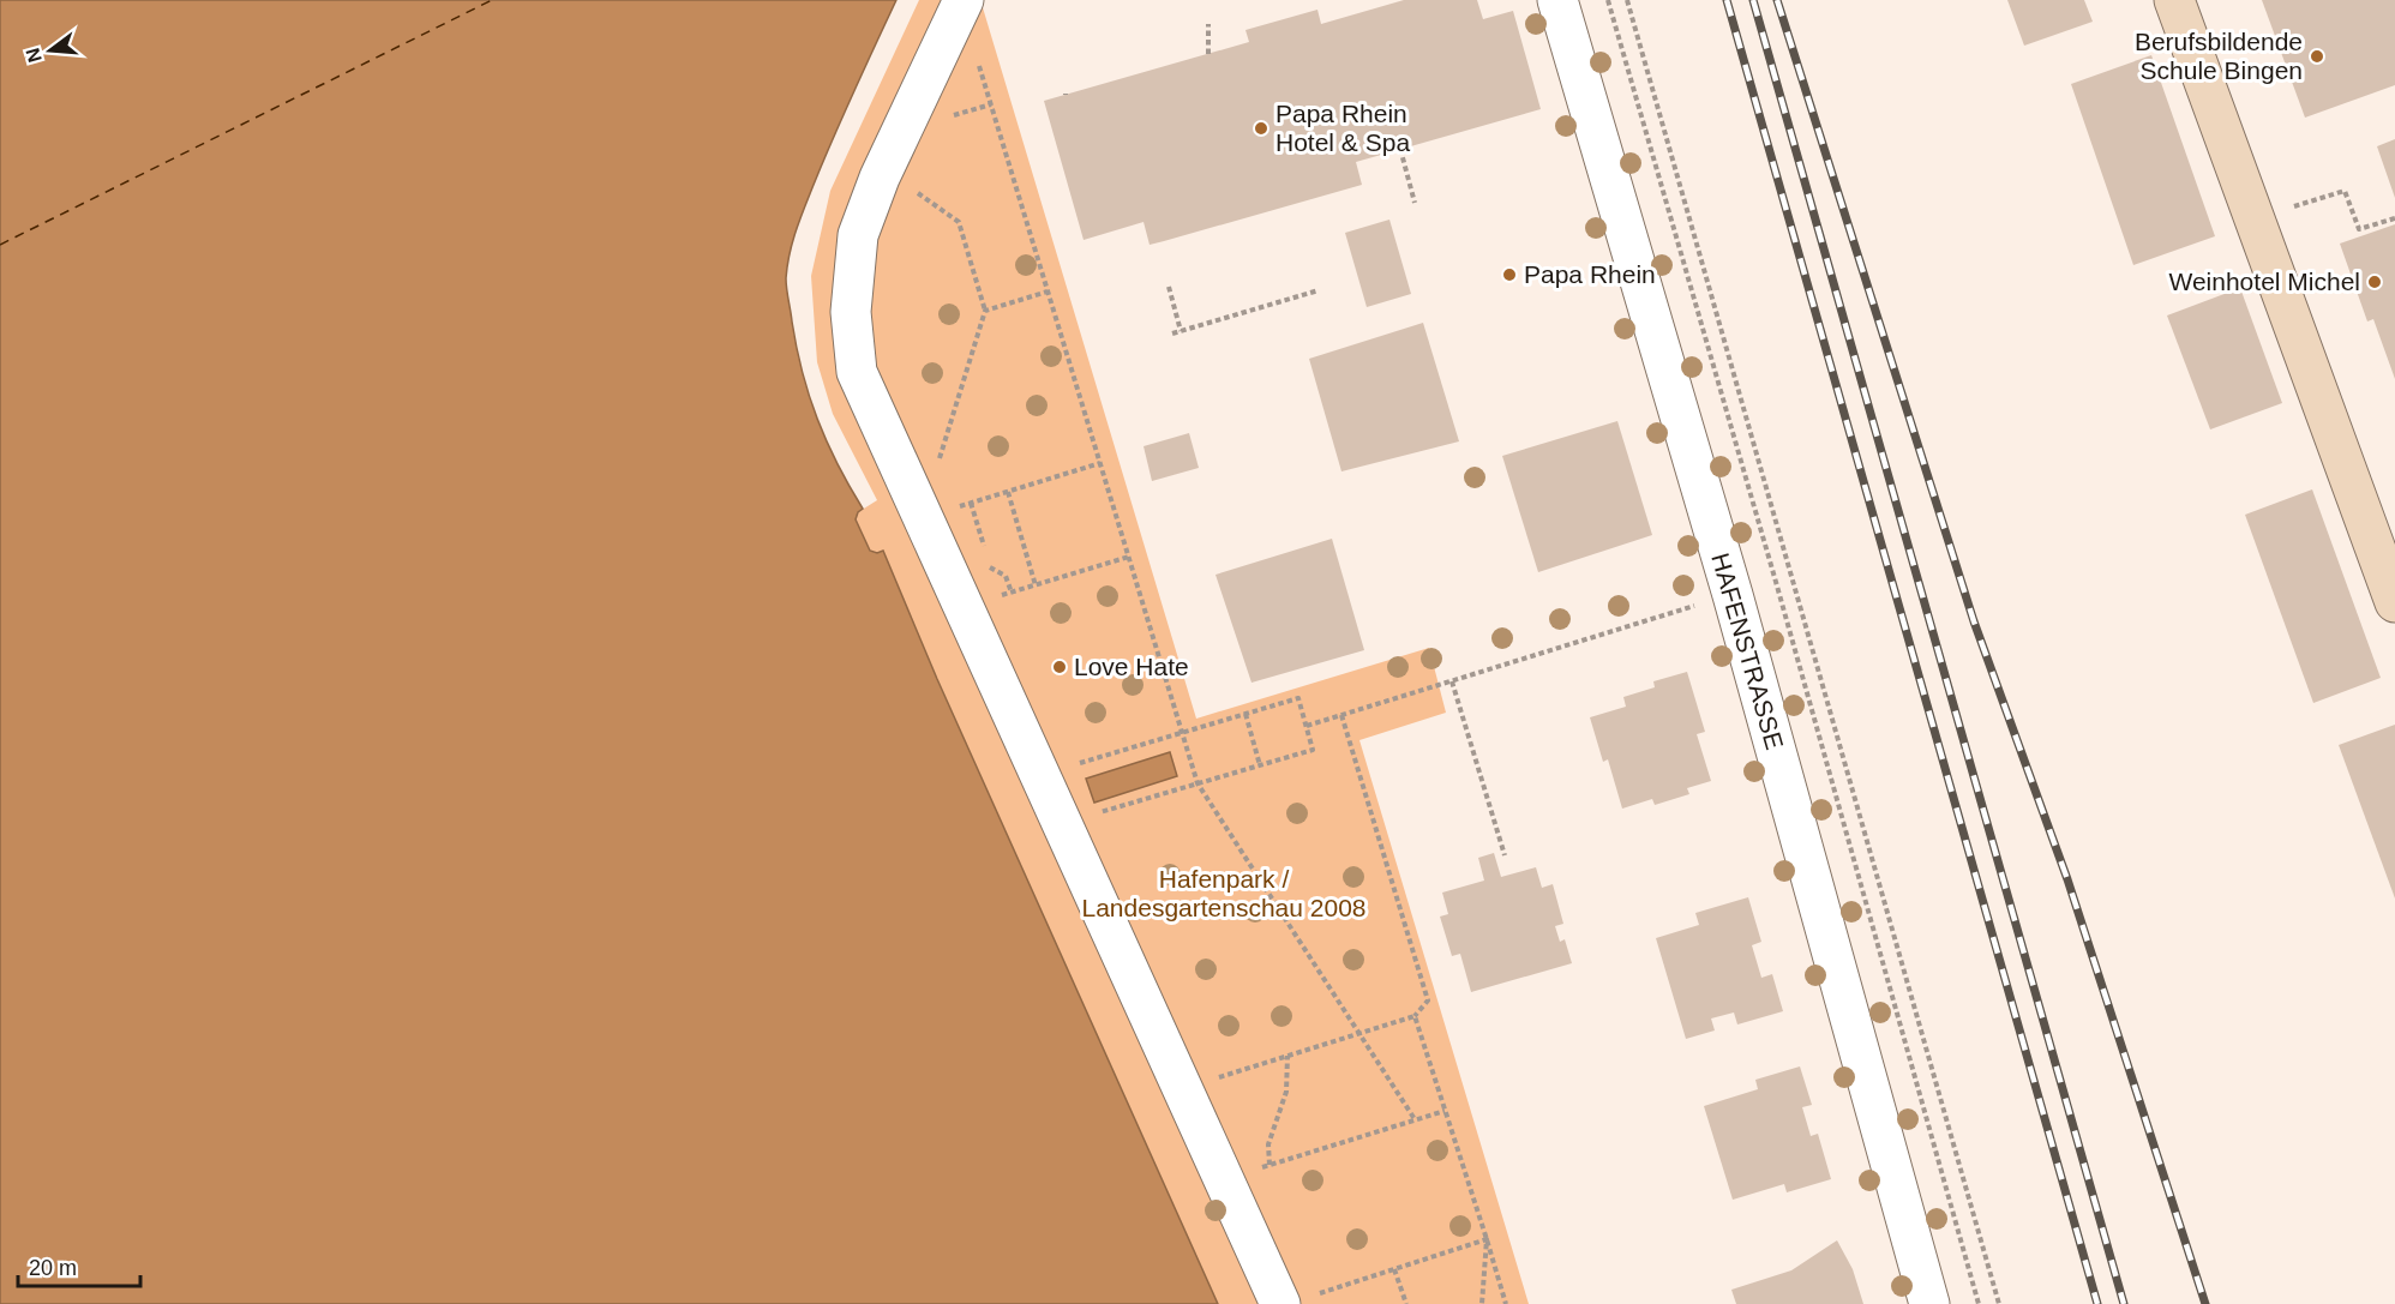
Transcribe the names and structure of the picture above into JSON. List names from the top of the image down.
{
  "streets": {
    "street": ["HAFENSTRASSE"]
  },
  "parks": ["Hafenpark / Landesgartenschau 2008"],
  "places": [
    "Berufsbildende Schule Bingen",
    "Papa Rhein Hotel & Spa",
    "Papa Rhein",
    "Weinhotel Michel",
    "Love Hate"
  ],
  "scale_bar": "20 m",
  "north": "left"
}
